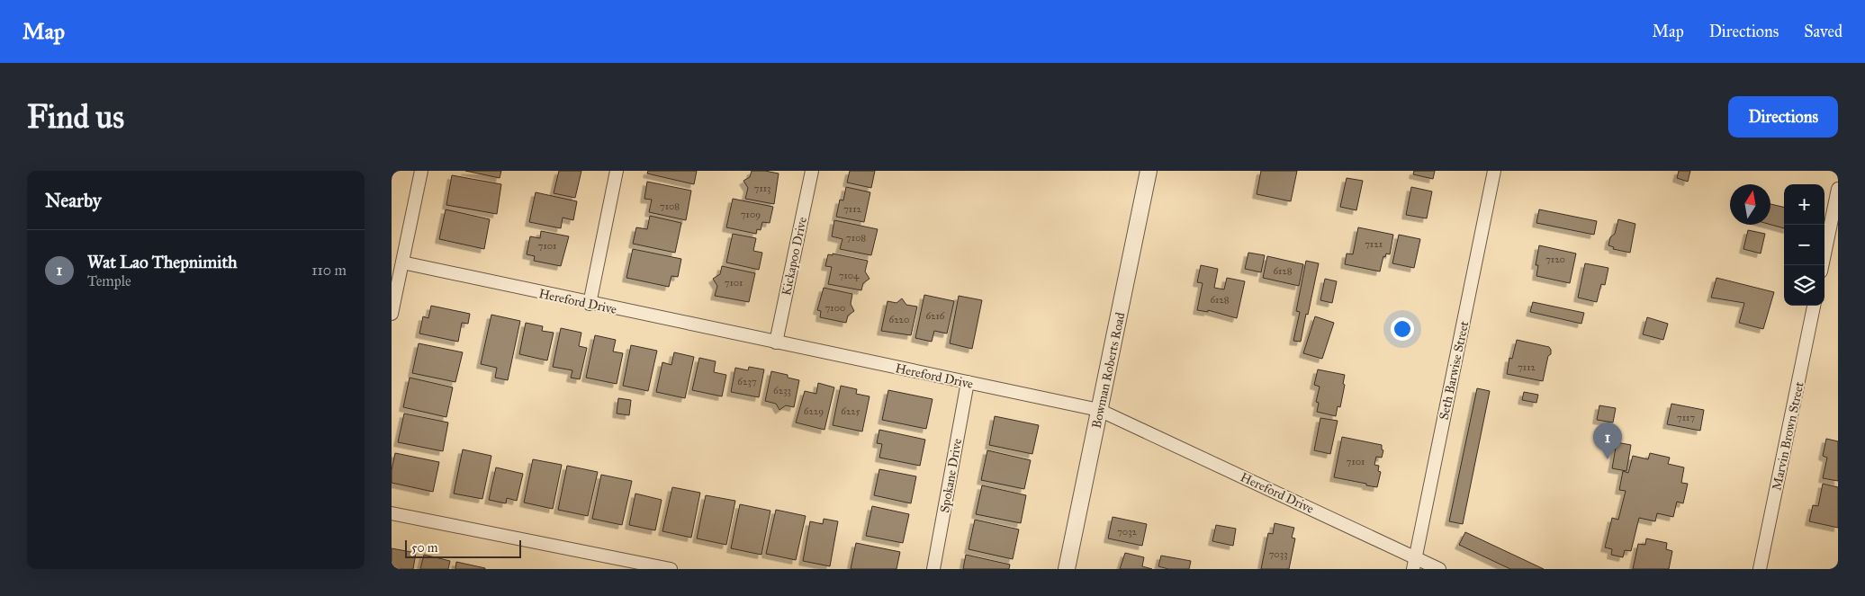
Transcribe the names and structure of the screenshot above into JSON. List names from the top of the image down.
{
  "streets": {
    "street": [
      "Kickapoo Drive",
      "Hereford Drive",
      "Bowman Roberts Road",
      "Seth Barwise Street",
      "Marvin Brown Street",
      "Spokane Drive"
    ]
  },
  "crossings": [
    ["Kickapoo Drive", "Hereford Drive"],
    ["Hereford Drive", "Bowman Roberts Road"],
    ["Hereford Drive", "Seth Barwise Street"],
    ["Hereford Drive", "Spokane Drive"]
  ],
  "house_numbers": [
    "7113",
    "7108",
    "7112",
    "7109",
    "7108",
    "7121",
    "7101",
    "7120",
    "6128",
    "7104",
    "7101",
    "6128",
    "7100",
    "6216",
    "6220",
    "7112",
    "6237",
    "6233",
    "6229",
    "6225",
    "7117",
    "7101",
    "7032",
    "7033"
  ],
  "scale_bar": "50 m",
  "north": "top",
  "page": {
    "header": "Map",
    "nav": ["Map", "Directions", "Saved"],
    "buttons": "Directions",
    "title": "Find us",
    "heading": "Nearby",
    "map_buttons": ["+", "−"],
    "list": [
      {
        "mark": "1",
        "name": "Wat Lao Thepnimith",
        "note": "Temple",
        "value": "110 m"
      }
    ],
    "pins": "1",
    "scale": "50 m"
  }
}
